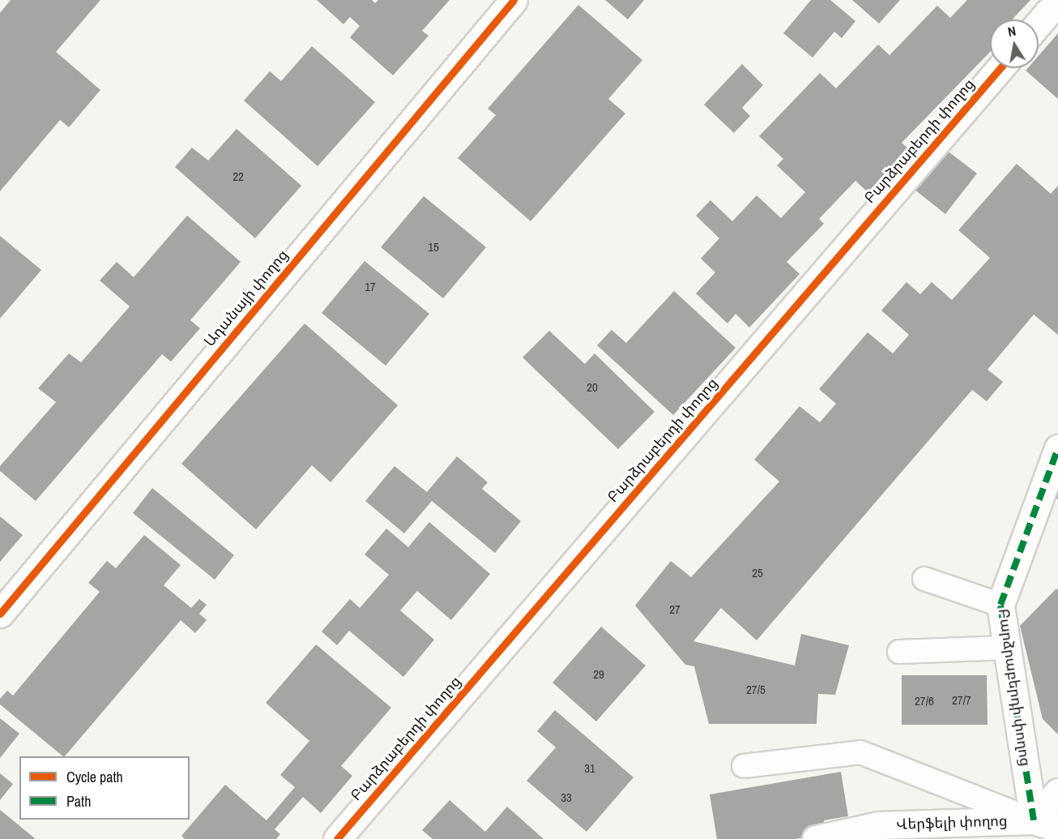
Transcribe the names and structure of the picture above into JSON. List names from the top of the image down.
{
  "streets": {
    "street": ["Բարձրաբերդի փողոց", "Ադանայի փողոց", "Վերֆելի փողոց"]
  },
  "crossings": [
    ["Բարձրաբերդի փողոց", "Վերֆելի փողոց"]
  ],
  "house_numbers": [
    "22",
    "15",
    "17",
    "20",
    "25",
    "27",
    "29",
    "27/5",
    "27/7",
    "27/6",
    "31",
    "33"
  ],
  "legend": ["Cycle path", "Path"],
  "north": "top"
}
